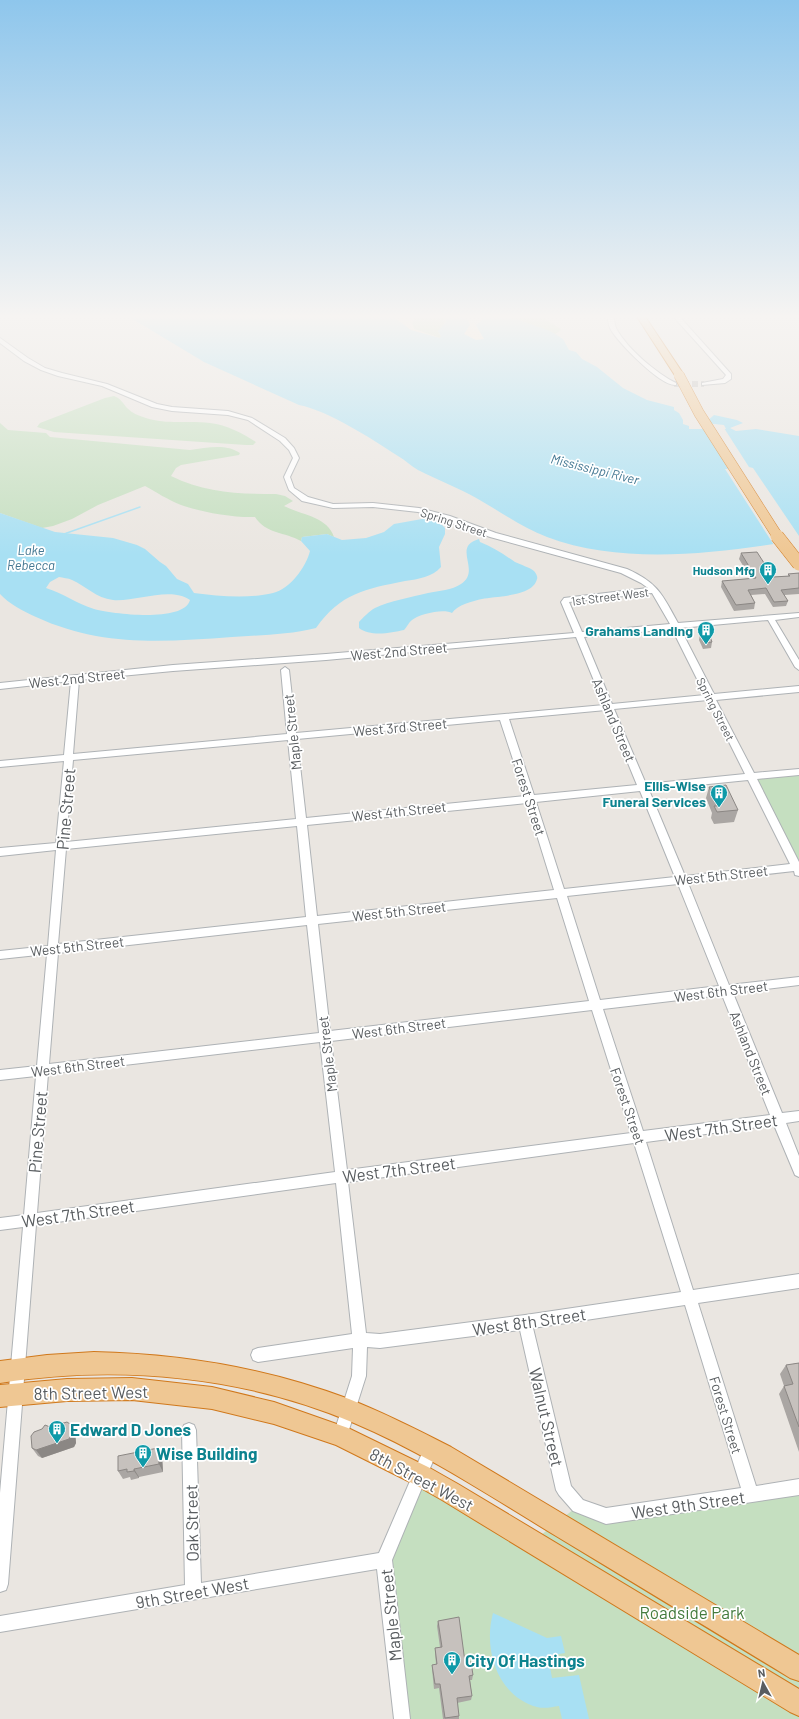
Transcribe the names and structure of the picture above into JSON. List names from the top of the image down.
{
  "streets": {
    "highway": ["8th Street West"],
    "street": [
      "Spring Street",
      "1st Street West",
      "West 2nd Street",
      "Ashland Street",
      "West 3rd Street",
      "Maple Street",
      "Forest Street",
      "Pine Street",
      "West 4th Street",
      "West 5th Street",
      "West 6th Street",
      "West 7th Street",
      "West 8th Street",
      "Walnut Street",
      "West 9th Street",
      "Oak Street",
      "9th Street West"
    ]
  },
  "crossings": [
    ["Spring Street", "1st Street West"],
    ["Spring Street", "West 2nd Street"],
    ["Spring Street", "West 3rd Street"],
    ["Spring Street", "West 4th Street"],
    ["Spring Street", "West 5th Street"],
    ["1st Street West", "Ashland Street"],
    ["West 2nd Street", "Ashland Street"],
    ["West 2nd Street", "Pine Street"],
    ["Ashland Street", "West 3rd Street"],
    ["Ashland Street", "West 4th Street"],
    ["Ashland Street", "West 5th Street"],
    ["Ashland Street", "West 6th Street"],
    ["Ashland Street", "West 7th Street"],
    ["West 3rd Street", "Maple Street"],
    ["West 3rd Street", "Forest Street"],
    ["West 3rd Street", "Pine Street"],
    ["Maple Street", "West 4th Street"],
    ["Maple Street", "West 5th Street"],
    ["Maple Street", "West 6th Street"],
    ["Maple Street", "West 7th Street"],
    ["Maple Street", "West 8th Street"],
    ["Maple Street", "8th Street West"],
    ["Maple Street", "9th Street West"],
    ["Forest Street", "West 4th Street"],
    ["Forest Street", "West 5th Street"],
    ["Forest Street", "West 6th Street"],
    ["Forest Street", "West 7th Street"],
    ["Forest Street", "West 8th Street"],
    ["Forest Street", "West 9th Street"],
    ["Pine Street", "West 4th Street"],
    ["Pine Street", "West 5th Street"],
    ["Pine Street", "West 6th Street"],
    ["Pine Street", "West 7th Street"],
    ["Pine Street", "8th Street West"],
    ["West 8th Street", "Walnut Street"],
    ["Walnut Street", "West 9th Street"],
    ["Oak Street", "9th Street West"]
  ],
  "water": ["Mississippi River", "Lake Rebecca"],
  "parks": ["Roadside Park"],
  "places": {
    "building": [
      "Hudson Mfg",
      "Grahams Landing",
      "Ellis-Wise Funeral Services",
      "Edward D Jones",
      "Wise Building",
      "City Of Hastings"
    ]
  },
  "north": "top"
}
